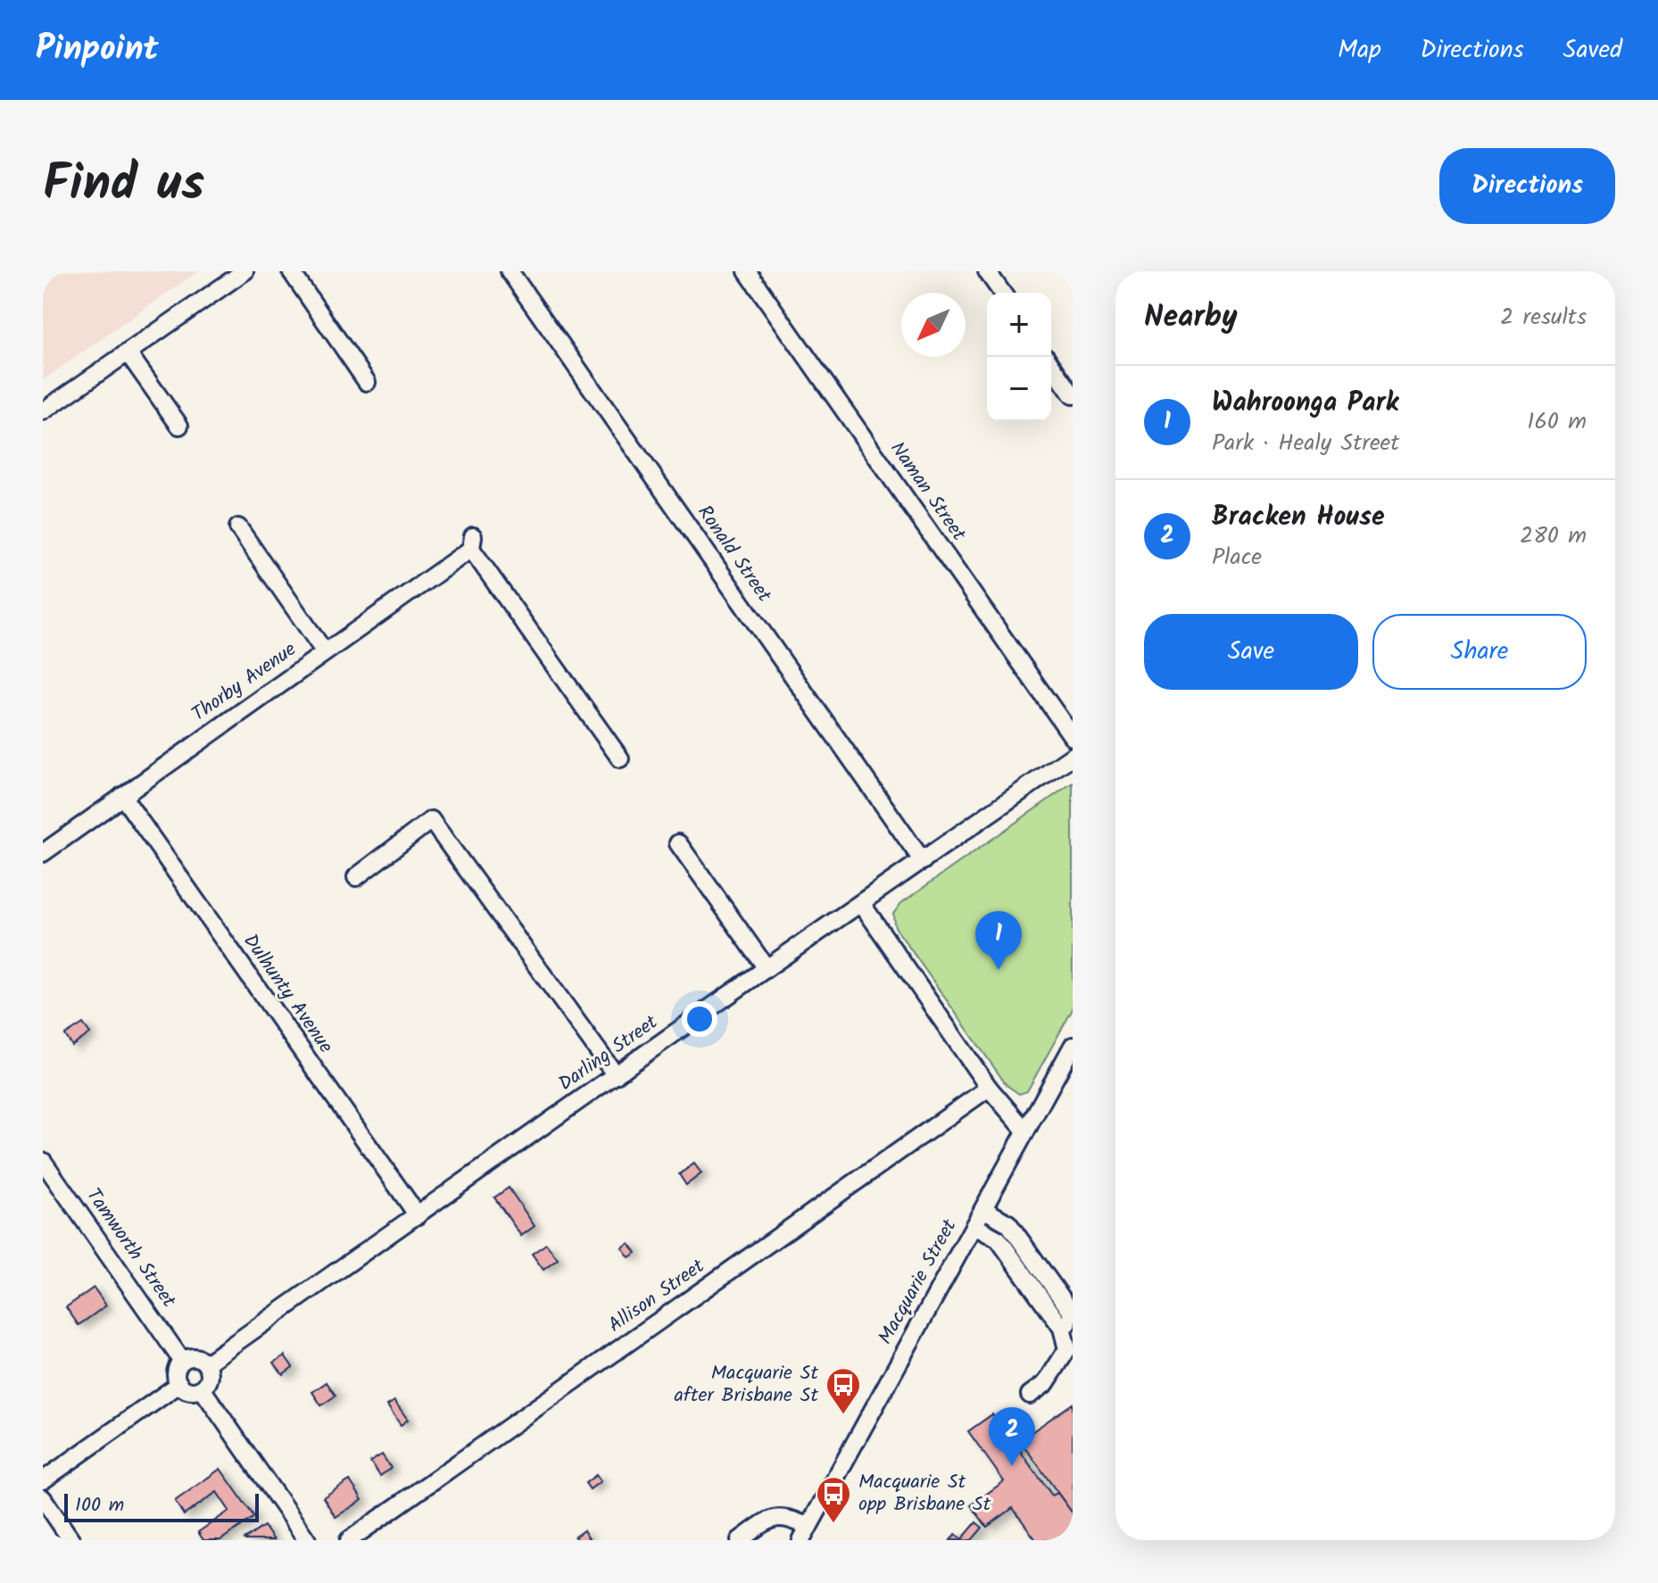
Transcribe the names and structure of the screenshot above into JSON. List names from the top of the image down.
{
  "streets": {
    "street": [
      "Naman Street",
      "Ronald Street",
      "Thorby Avenue",
      "Dulhunty Avenue",
      "Darling Street",
      "Tamworth Street",
      "Macquarie Street",
      "Allison Street"
    ]
  },
  "crossings": [
    ["Ronald Street", "Darling Street"],
    ["Thorby Avenue", "Dulhunty Avenue"],
    ["Dulhunty Avenue", "Darling Street"],
    ["Darling Street", "Tamworth Street"]
  ],
  "places": {
    "bus stop": ["Macquarie St after Brisbane St", "Macquarie St opp Brisbane St"]
  },
  "scale_bar": "100 m",
  "north": "bottom left",
  "page": {
    "header": "Pinpoint",
    "nav": ["Map", "Directions", "Saved"],
    "title": "Find us",
    "buttons": [
      "Directions",
      ["Save", "Share"]
    ],
    "heading": ["Nearby", "2 results"],
    "map_buttons": ["+", "−"],
    "list": [
      {
        "mark": "1",
        "name": "Wahroonga Park",
        "note": "Park · Healy Street",
        "value": "160 m"
      },
      {
        "mark": "2",
        "name": "Bracken House",
        "note": "Place",
        "value": "280 m"
      }
    ],
    "pins": ["1", "2"],
    "scale": "100 m"
  }
}
